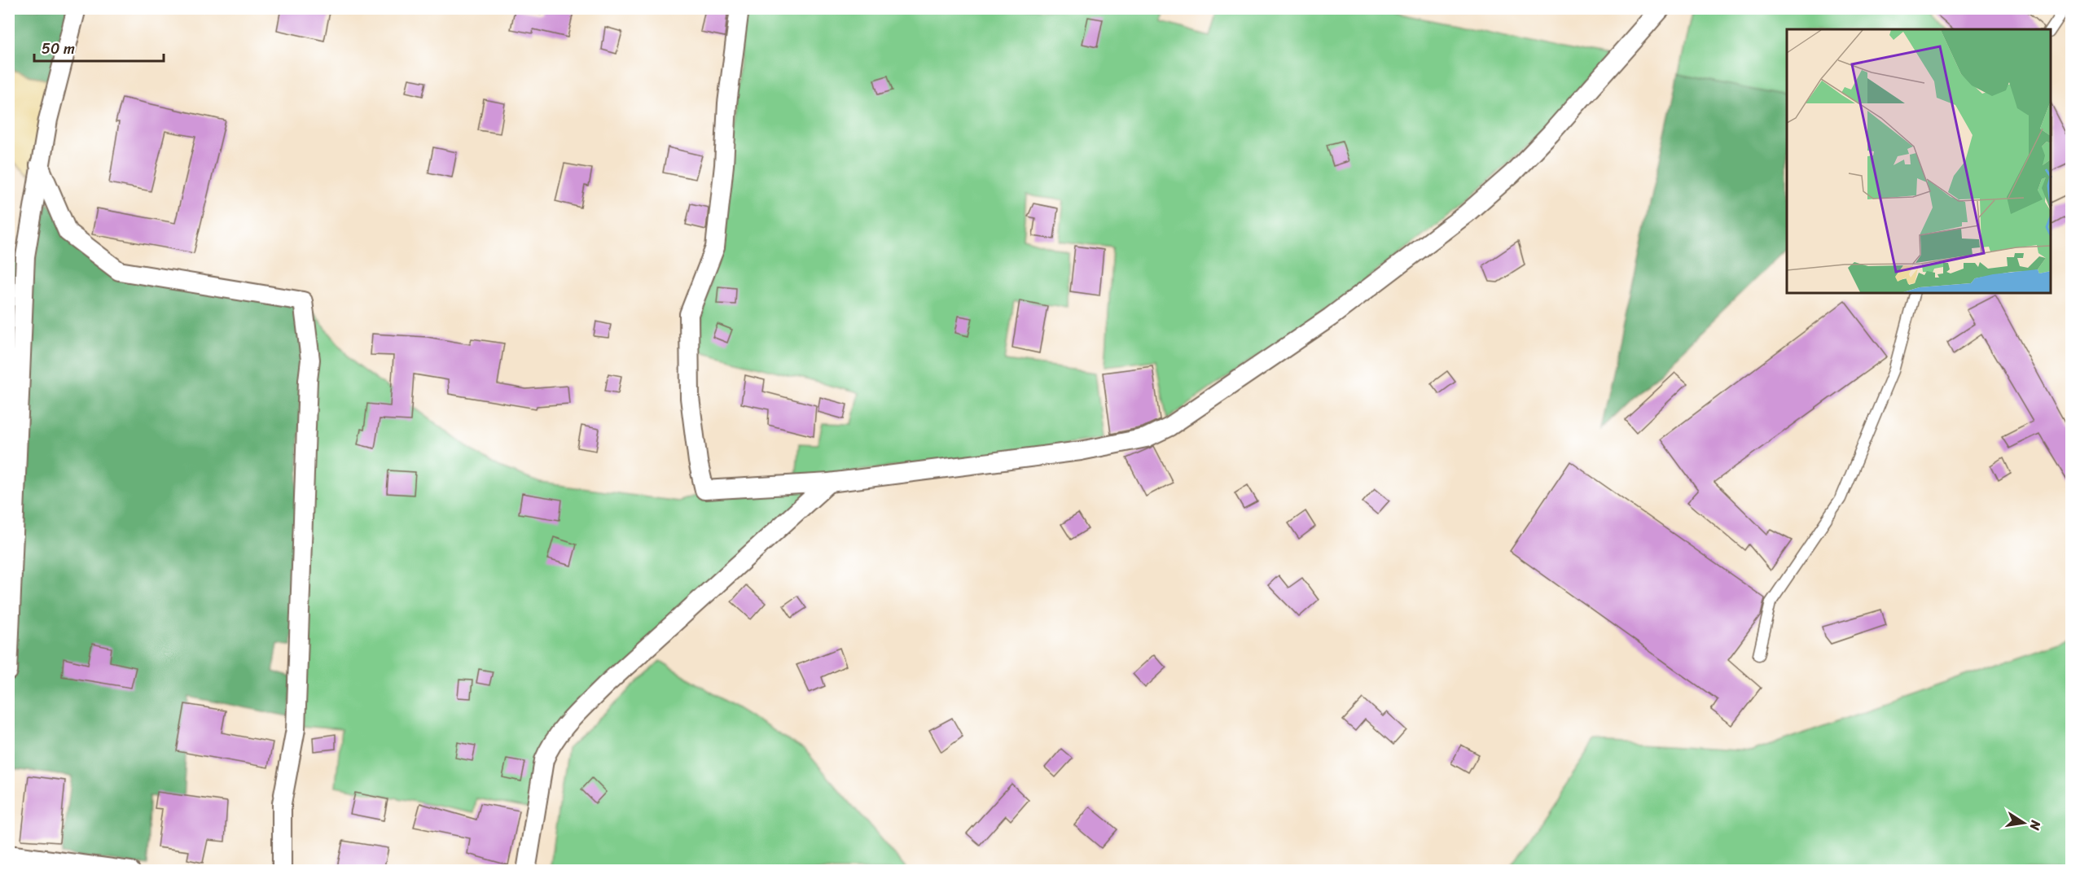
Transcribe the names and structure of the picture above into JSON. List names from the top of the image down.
{
  "scale_bar": "50 m",
  "north": "right"
}
